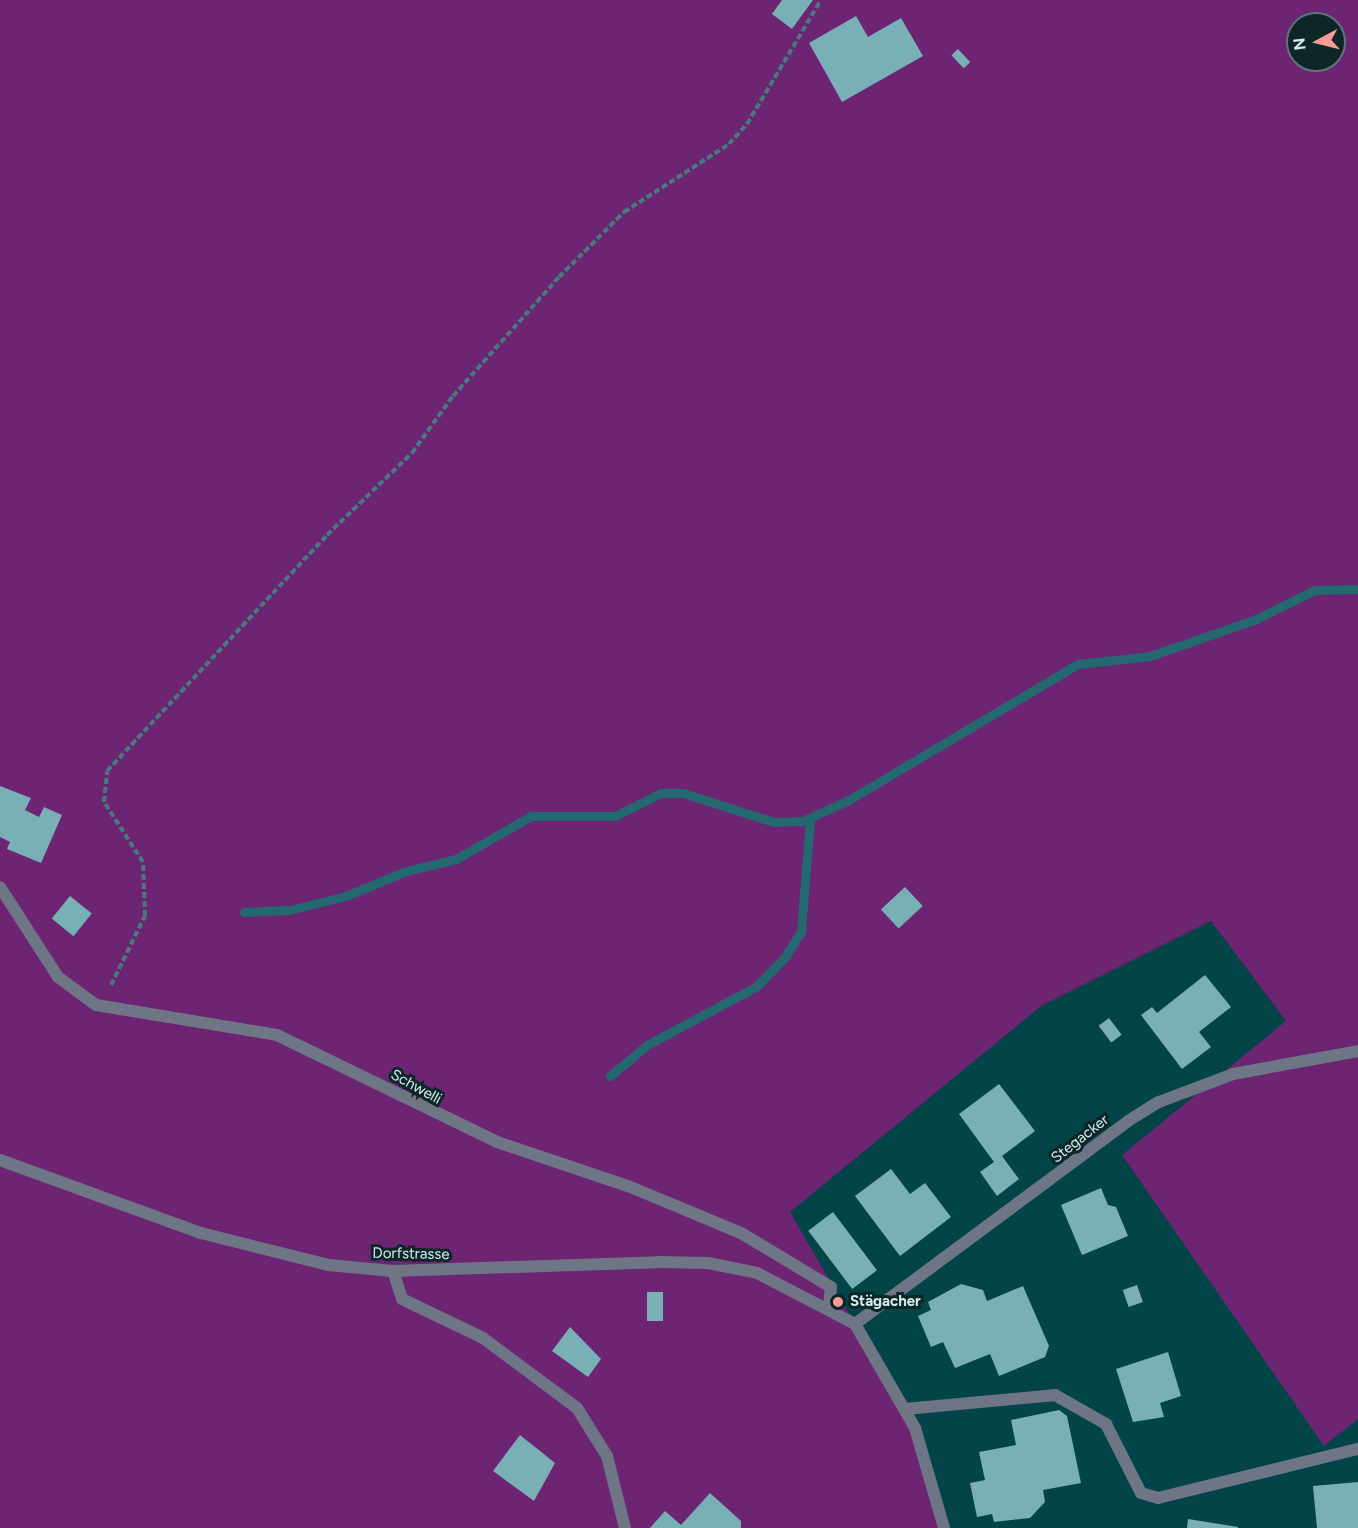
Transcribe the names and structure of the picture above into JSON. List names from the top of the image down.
{
  "streets": {
    "street": ["Schwelli", "Stegacker", "Dorfstrasse"]
  },
  "crossings": [
    ["Schwelli", "Dorfstrasse"]
  ],
  "places": ["Stägacher"],
  "north": "left"
}
